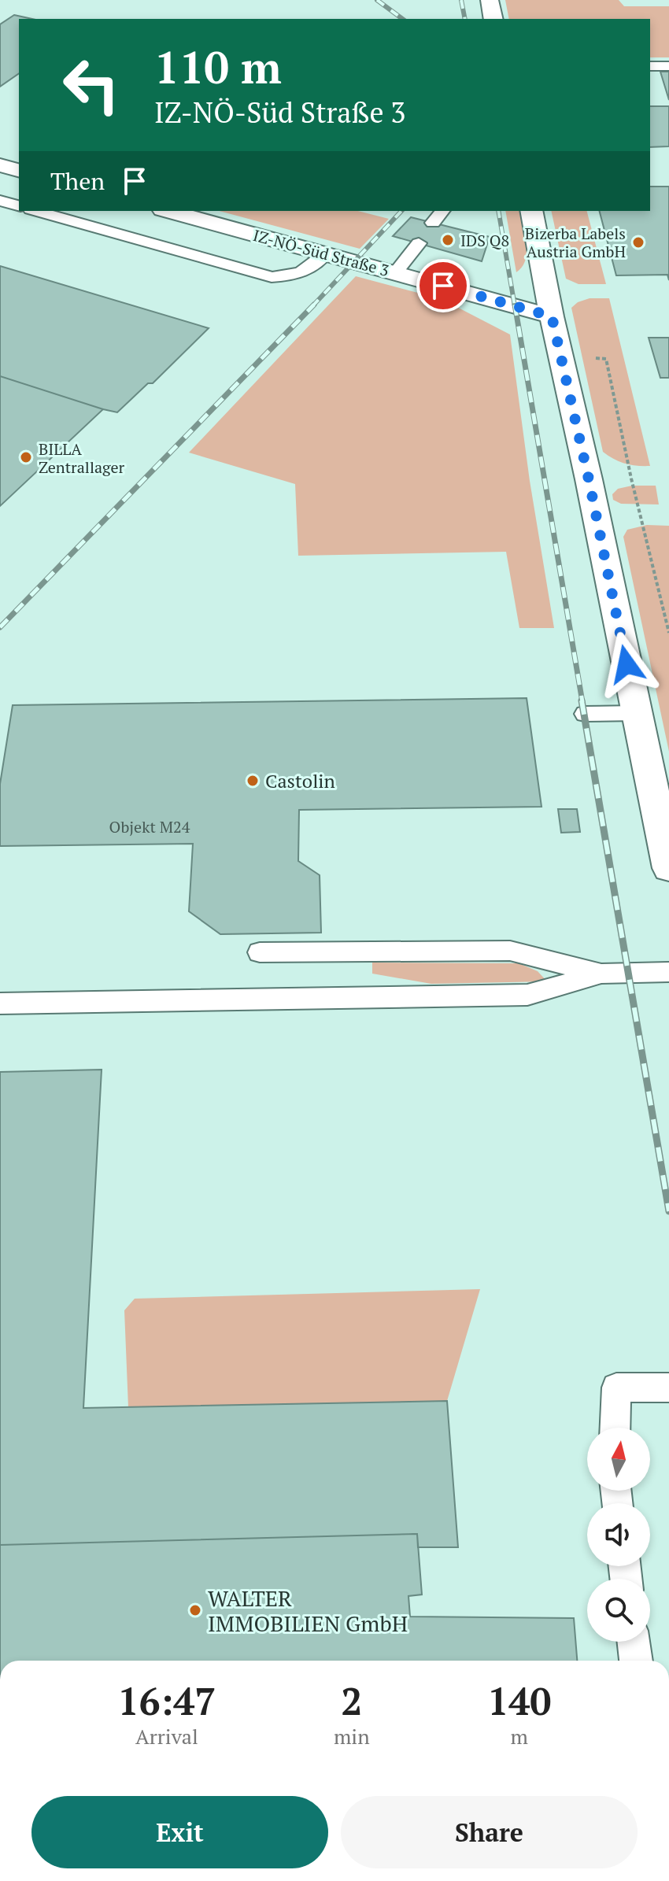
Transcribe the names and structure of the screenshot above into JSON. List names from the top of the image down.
{
  "streets": {
    "street": ["IZ-NÖ-Süd Straße 3"]
  },
  "places": [
    "IDS Q8",
    "Bizerba Labels Austria GmbH",
    "BILLA Zentrallager",
    "Castolin",
    "WALTER IMMOBILIEN GmbH"
  ],
  "house_numbers": ["Objekt M24"],
  "north": "top",
  "page": {
    "turn": ["110 m", "IZ-NÖ-Süd Straße 3"],
    "then": "Then",
    "eta": [
      "16:47",
      "Arrival",
      "2",
      "min",
      "140",
      "m"
    ],
    "buttons": ["Exit", "Share"]
  }
}
